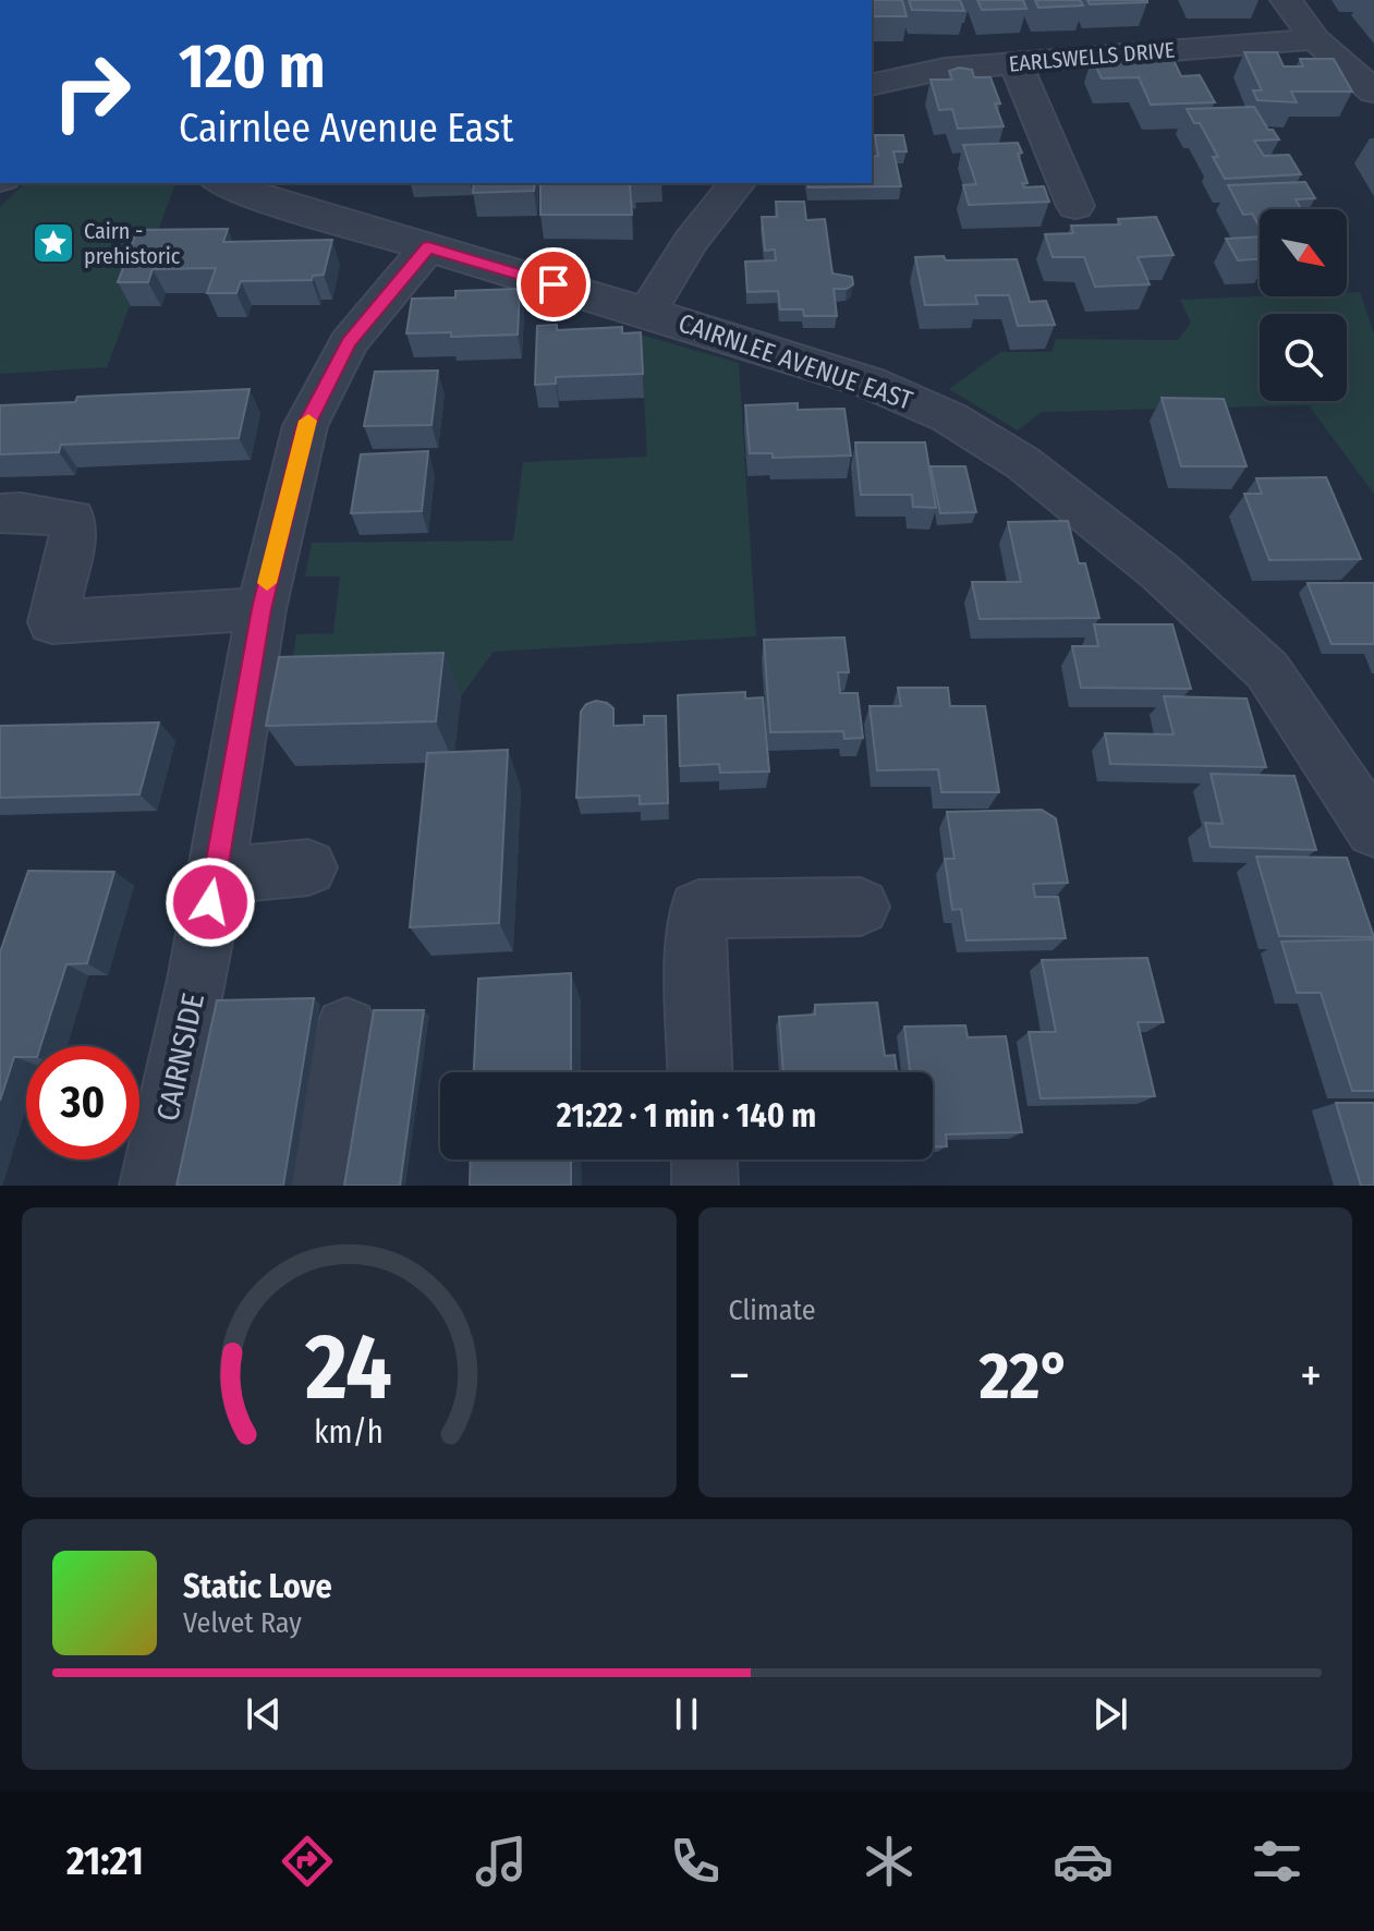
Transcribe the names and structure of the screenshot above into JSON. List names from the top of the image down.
{
  "streets": {
    "street": ["EARLSWELLS DRIVE", "CAIRNLEE AVENUE EAST", "CAIRNSIDE"]
  },
  "crossings": [
    ["CAIRNLEE AVENUE EAST", "CAIRNSIDE"]
  ],
  "places": {
    "place": ["Cairn - prehistoric"]
  },
  "north": "bottom right",
  "page": {
    "turn": ["120 m", "Cairnlee Avenue East"],
    "limit": "30",
    "trip": "21:22 · 1 min · 140 m",
    "tile": "Climate",
    "heat": ["−", "22°", "+"],
    "song": ["Static Love", "Velvet Ray"],
    "tabs": "21:21",
    "gauge": ["24", "km/h"]
  }
}
